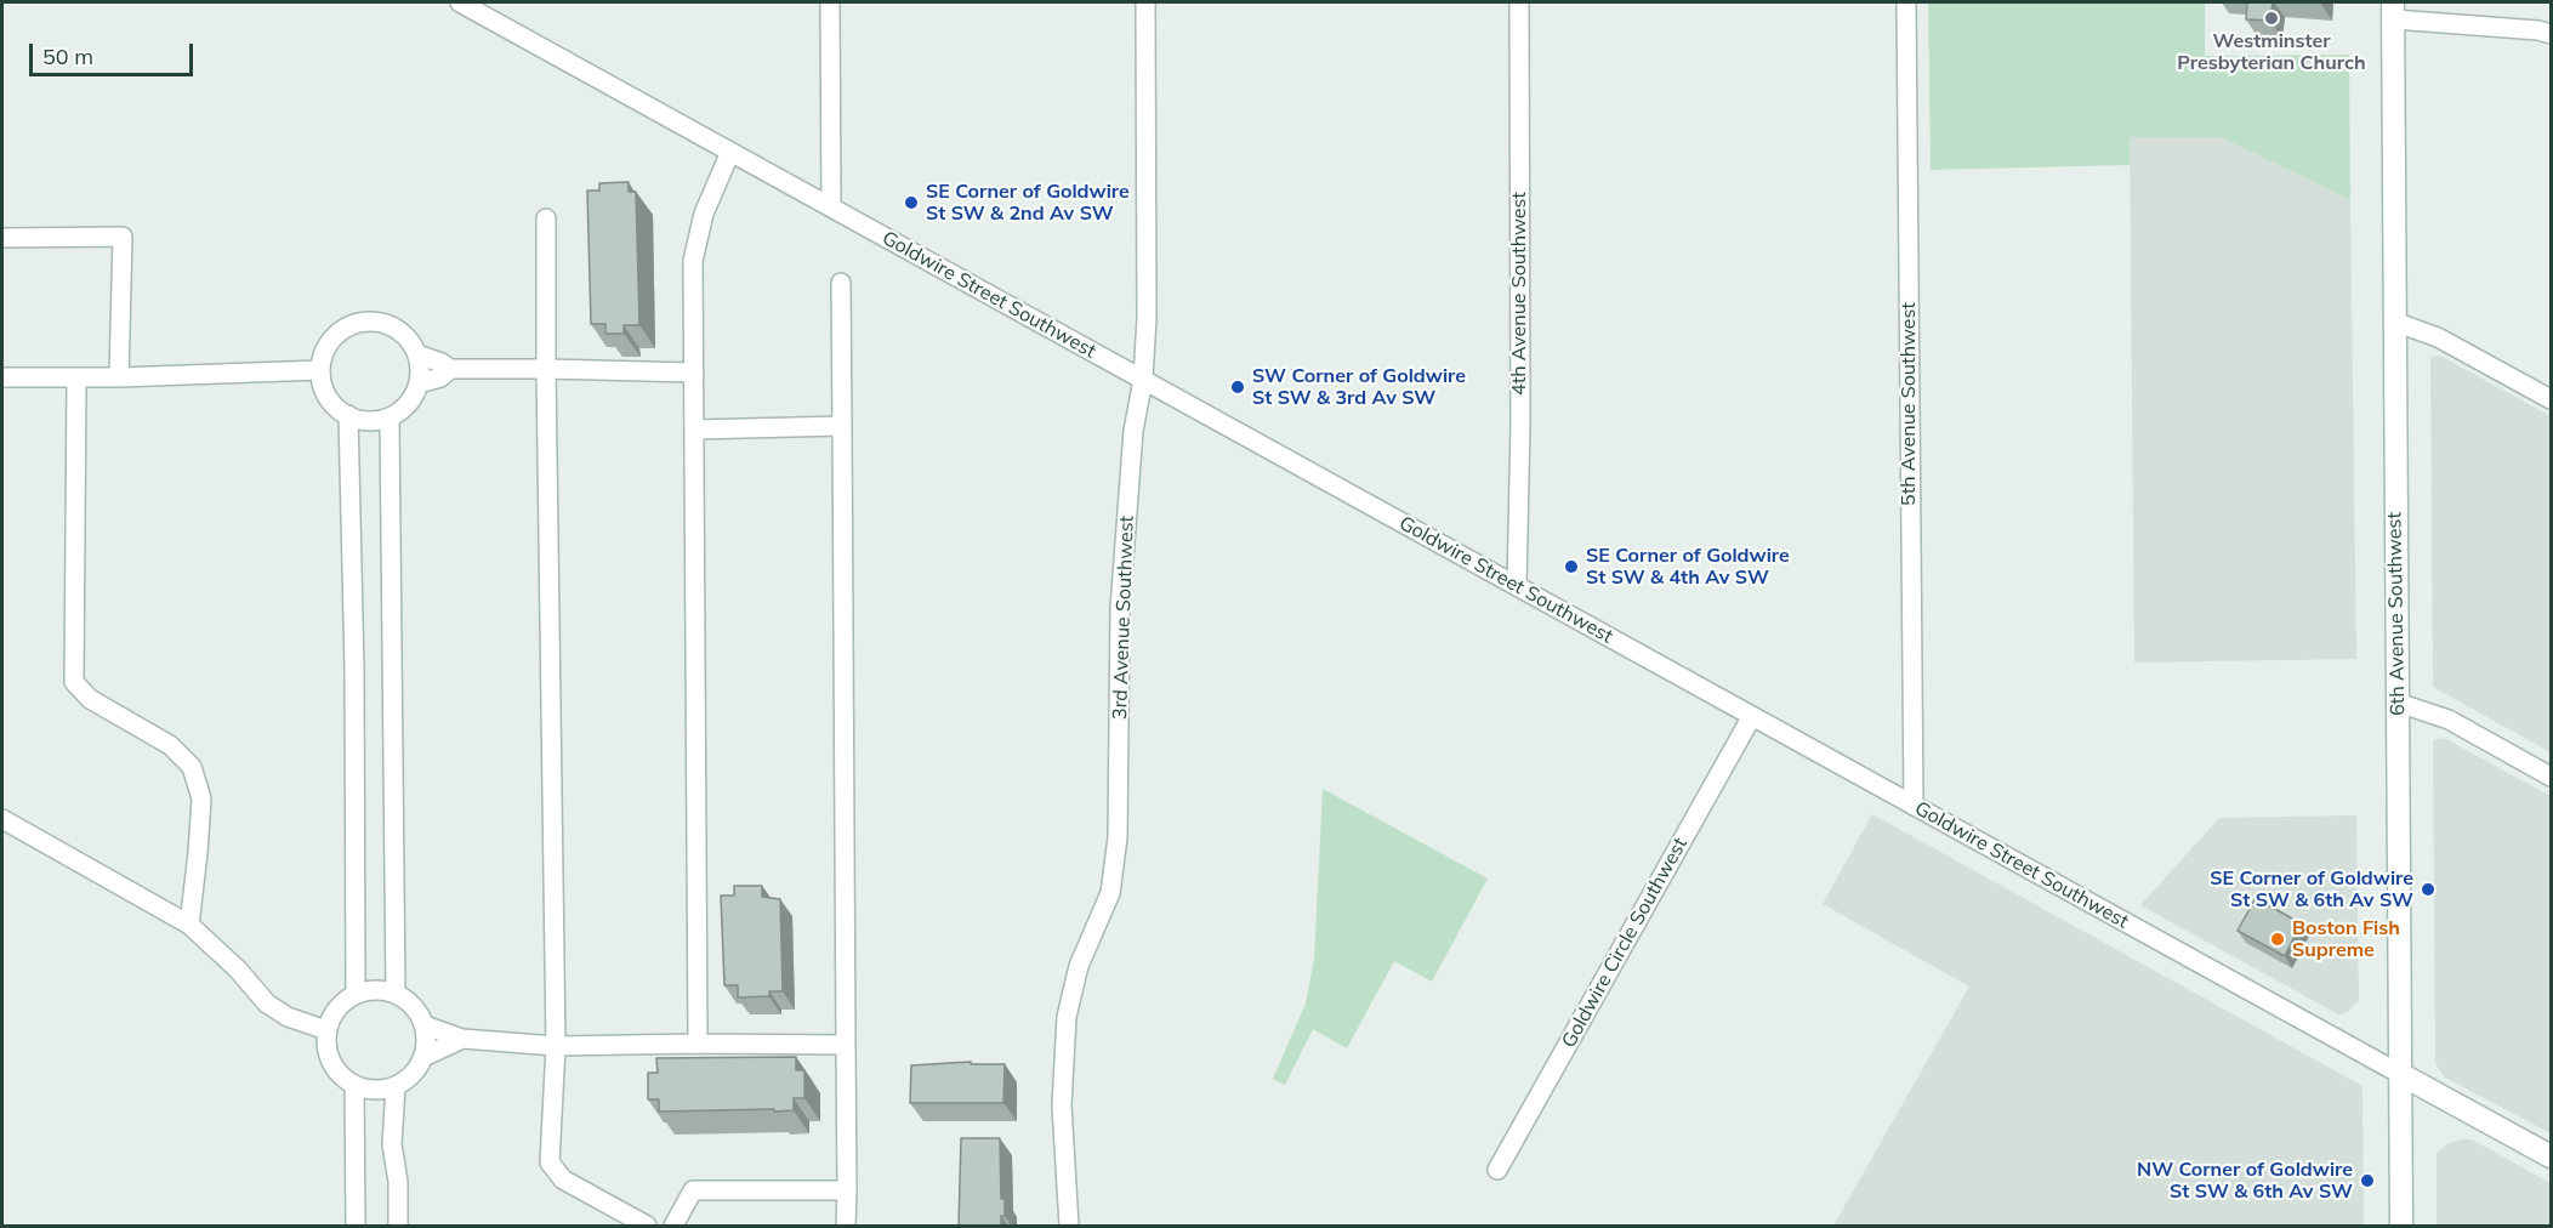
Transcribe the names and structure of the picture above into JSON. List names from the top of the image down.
{
  "streets": {
    "main road": ["Goldwire Street Southwest", "6th Avenue Southwest"],
    "street": [
      "4th Avenue Southwest",
      "5th Avenue Southwest",
      "3rd Avenue Southwest",
      "Goldwire Circle Southwest"
    ]
  },
  "crossings": [
    ["4th Avenue Southwest", "Goldwire Street Southwest"],
    ["Goldwire Street Southwest", "5th Avenue Southwest"],
    ["Goldwire Street Southwest", "6th Avenue Southwest"],
    ["Goldwire Street Southwest", "3rd Avenue Southwest"],
    ["Goldwire Street Southwest", "Goldwire Circle Southwest"]
  ],
  "places": [
    "Westminster Presbyterian Church",
    "SE Corner of Goldwire St SW & 2nd Av SW",
    "SW Corner of Goldwire St SW & 3rd Av SW",
    "SE Corner of Goldwire St SW & 4th Av SW",
    "SE Corner of Goldwire St SW & 6th Av SW",
    "Boston Fish Supreme",
    "NW Corner of Goldwire St SW & 6th Av SW"
  ],
  "scale_bar": "50 m"
}
